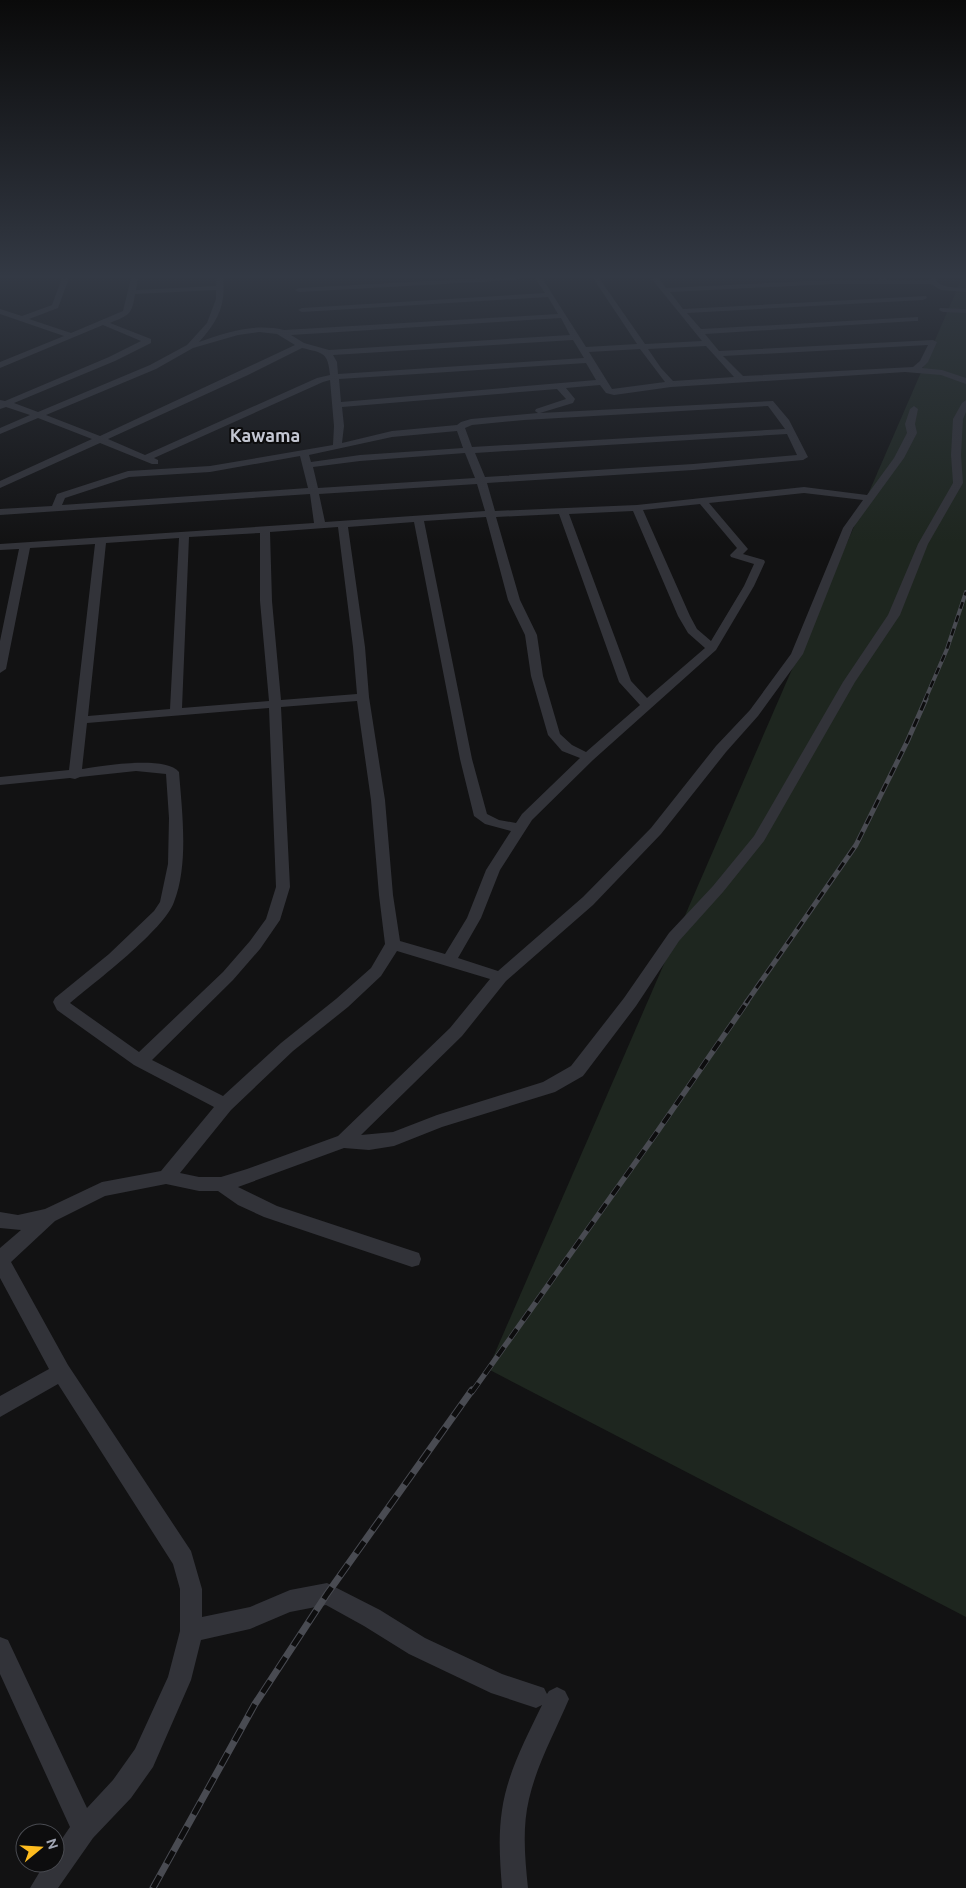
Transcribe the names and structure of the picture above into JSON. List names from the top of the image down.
{
  "districts": ["Kawama"],
  "north": "right"
}
